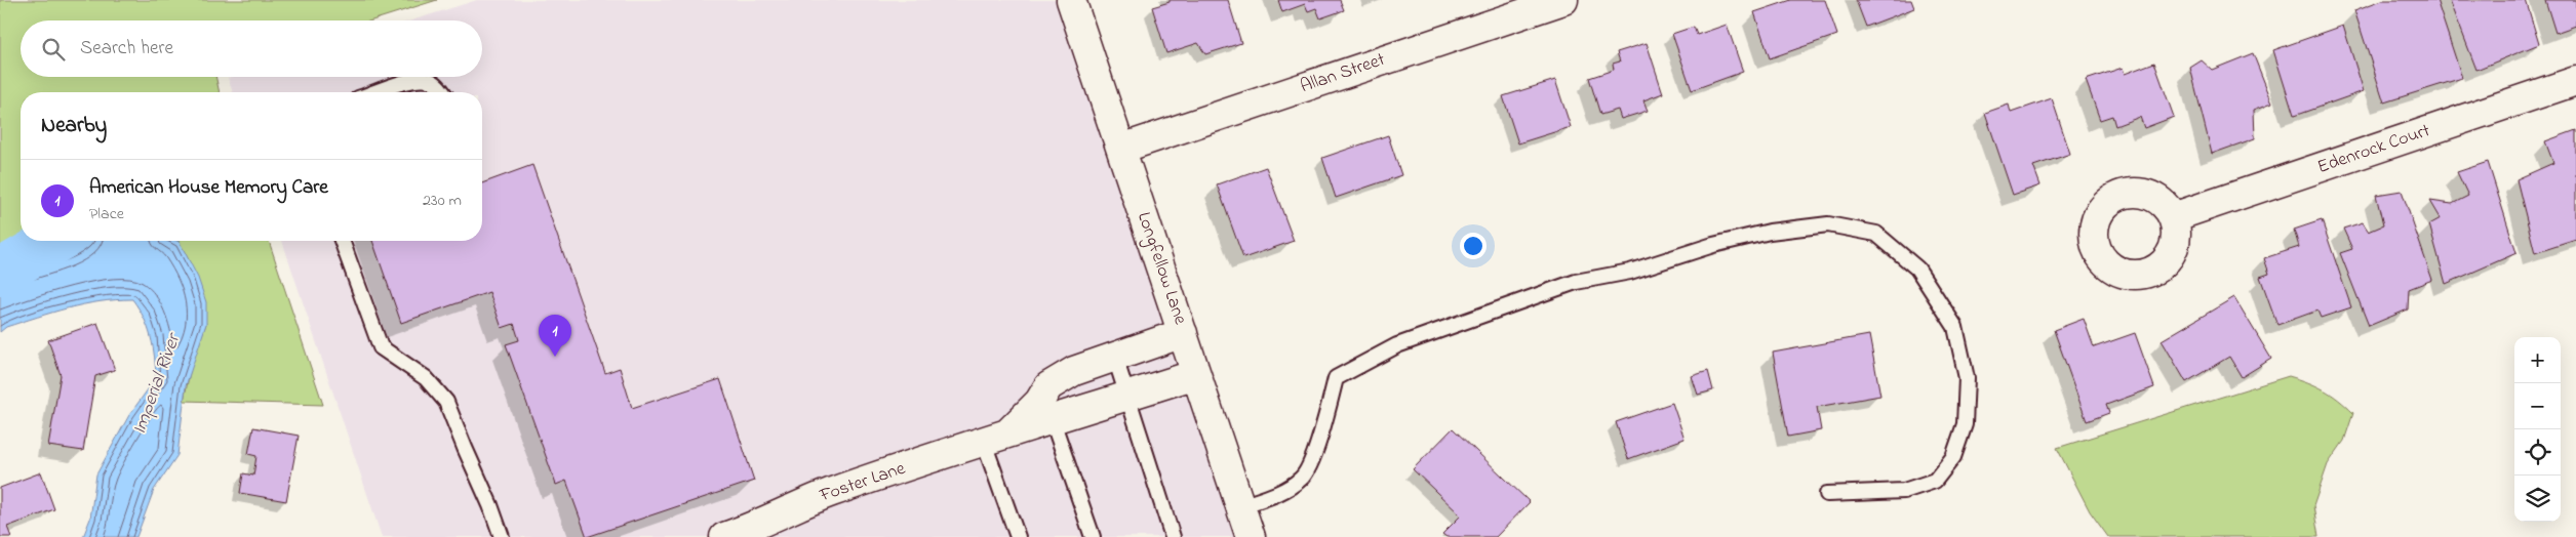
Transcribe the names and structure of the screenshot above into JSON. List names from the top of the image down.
{
  "streets": {
    "street": [
      "Allan Street",
      "Edenrock Court",
      "Longfellow Lane",
      "Foster Lane"
    ]
  },
  "crossings": [
    ["Allan Street", "Longfellow Lane"],
    ["Longfellow Lane", "Foster Lane"]
  ],
  "water": ["Imperial River"],
  "page": {
    "search": "Search here",
    "heading": "Nearby",
    "list": [
      {
        "mark": "1",
        "name": "American House Memory Care",
        "note": "Place",
        "value": "230 m"
      }
    ],
    "pins": "1",
    "map_buttons": ["+", "−"]
  }
}
